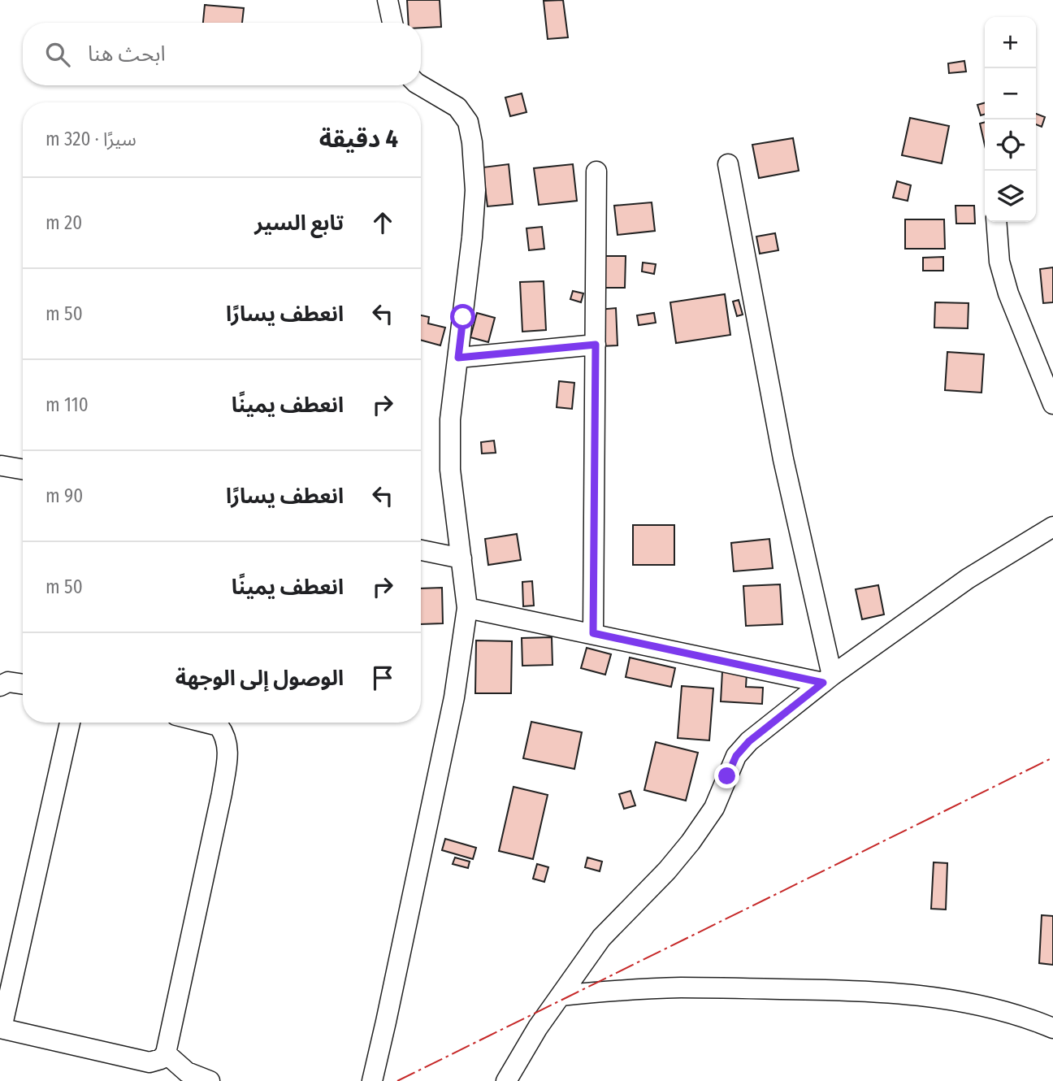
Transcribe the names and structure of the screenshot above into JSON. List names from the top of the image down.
{
  "page": {
    "map_buttons": ["+", "−"],
    "search": "ابحث هنا",
    "heading": ["4 دقيقة", "سيرًا · 320 m"],
    "list": [
      ["تابع السير", "20 m"],
      ["انعطف يسارًا", "50 m"],
      ["انعطف يمينًا", "110 m"],
      ["انعطف يسارًا", "90 m"],
      ["انعطف يمينًا", "50 m"],
      "الوصول إلى الوجهة"
    ]
  }
}
